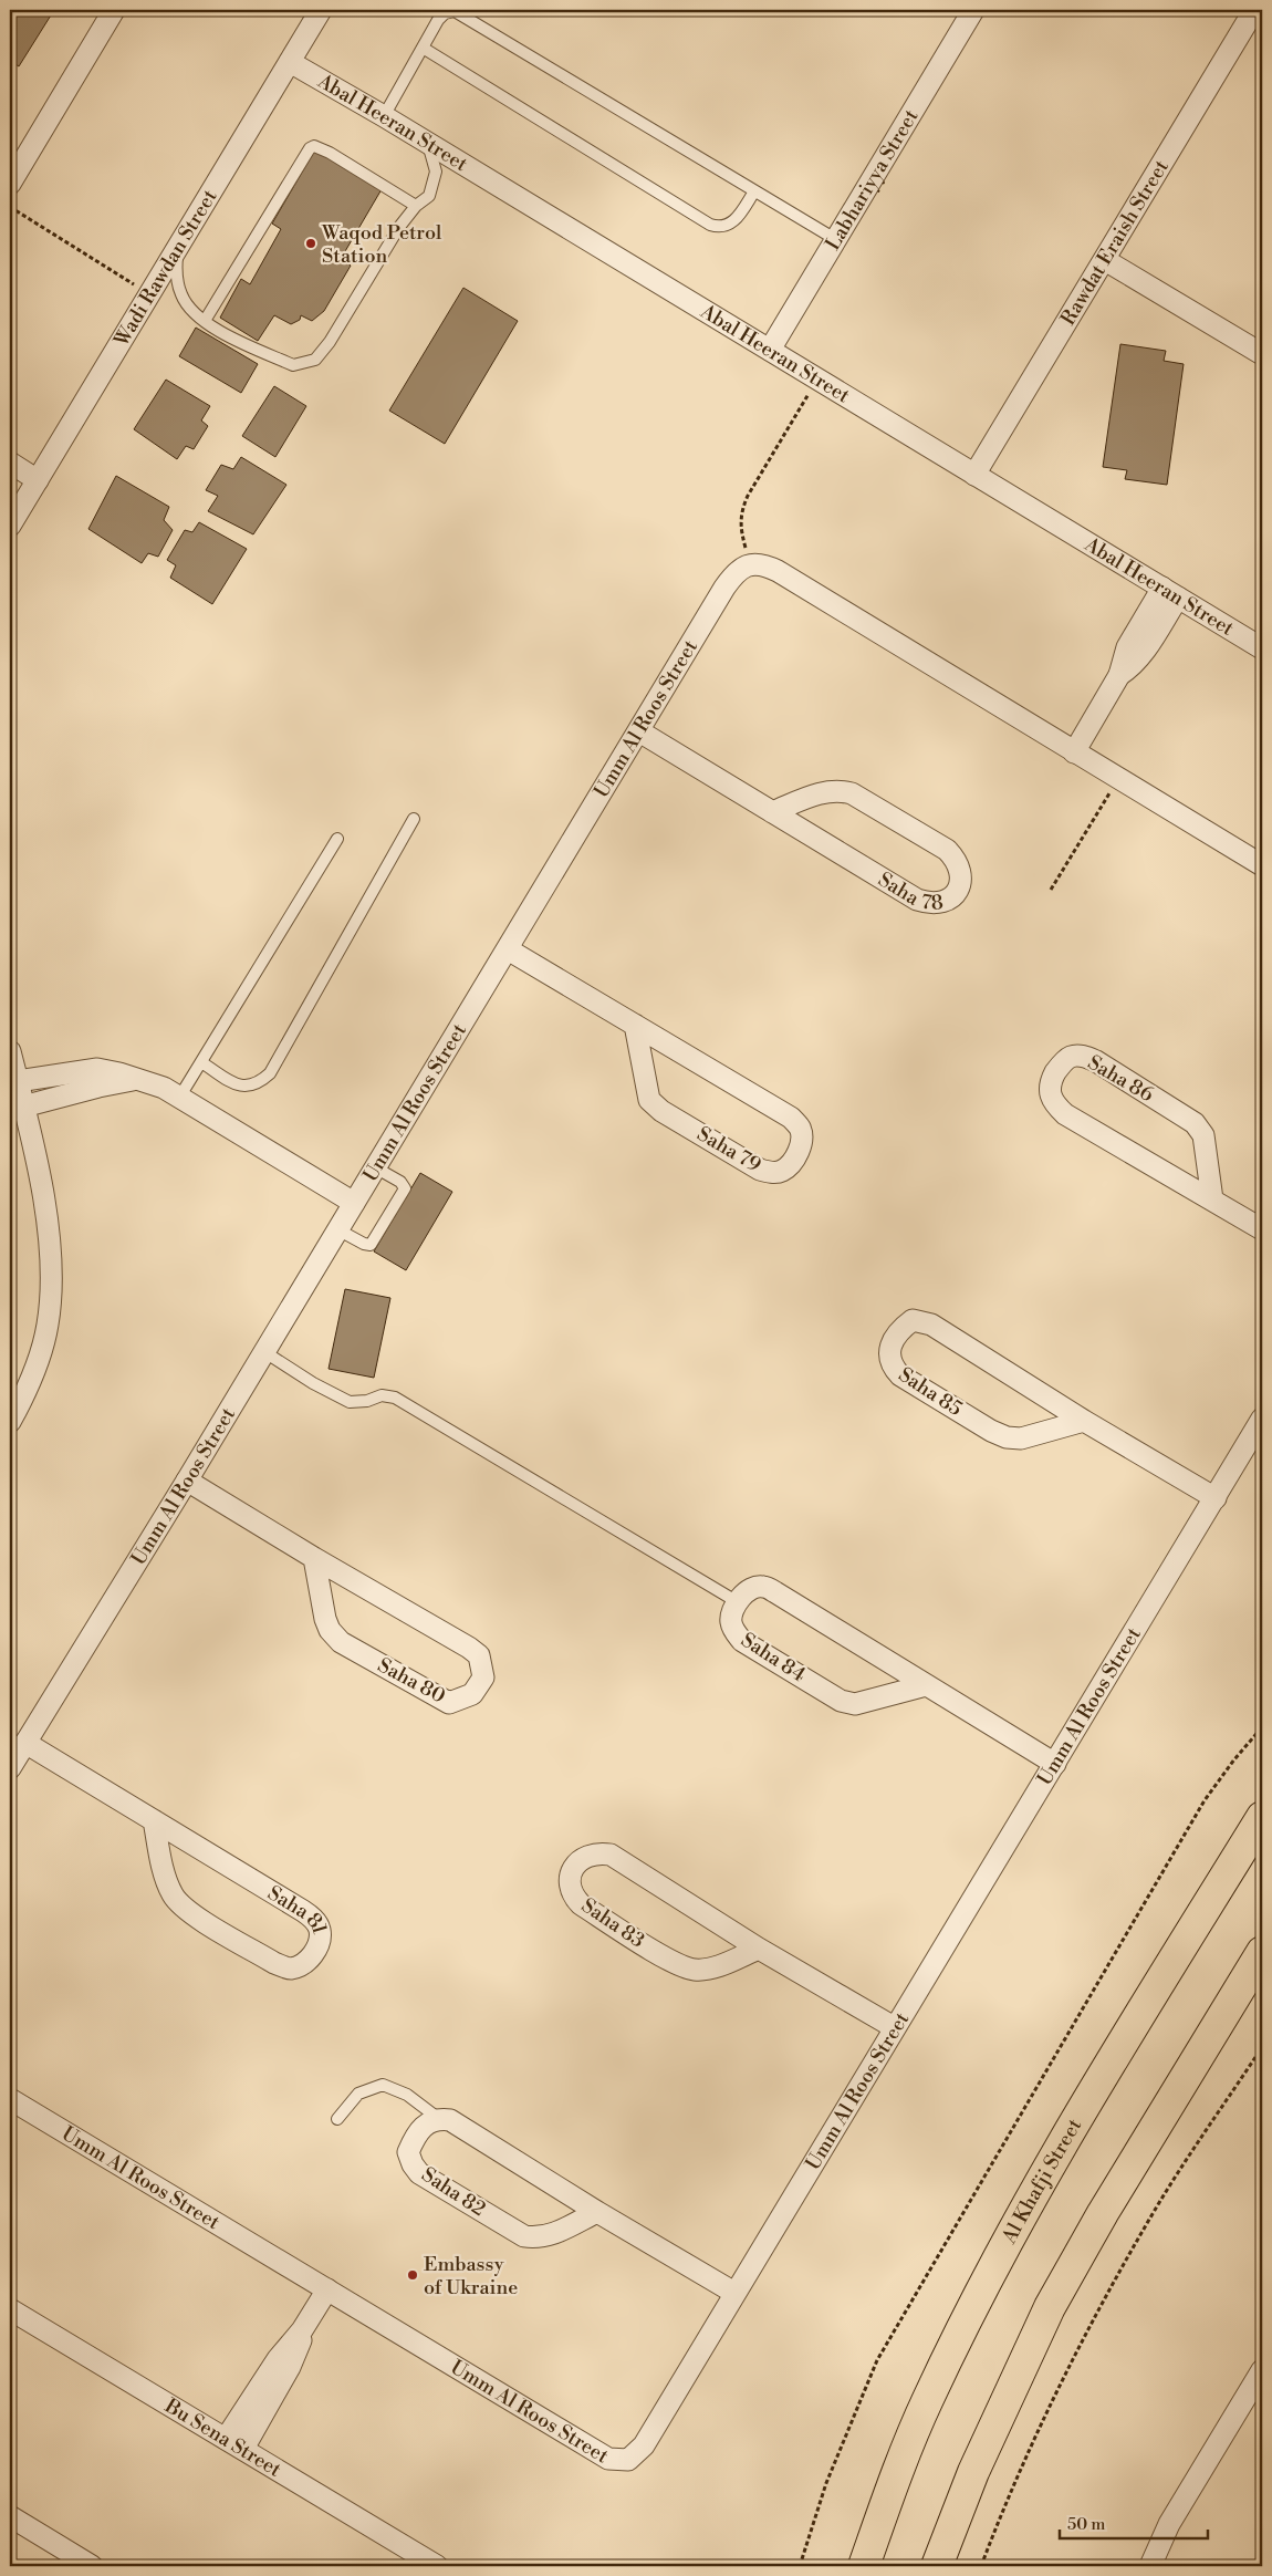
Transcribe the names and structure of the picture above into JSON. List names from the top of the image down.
{
  "streets": {
    "highway": ["Al Khafji Street"],
    "street": [
      "Abal Heeran Street",
      "Labhariyya Street",
      "Rawdat Eraish Street",
      "Wadi Rawdan Street",
      "Umm Al Roos Street",
      "Saha 78",
      "Saha 86",
      "Saha 79",
      "Saha 85",
      "Saha 84",
      "Saha 80",
      "Saha 81",
      "Saha 83",
      "Saha 82",
      "Bu Sena Street"
    ]
  },
  "crossings": [
    ["Abal Heeran Street", "Labhariyya Street"],
    ["Abal Heeran Street", "Rawdat Eraish Street"],
    ["Abal Heeran Street", "Wadi Rawdan Street"],
    ["Umm Al Roos Street", "Saha 78"],
    ["Umm Al Roos Street", "Saha 79"],
    ["Umm Al Roos Street", "Saha 85"],
    ["Umm Al Roos Street", "Saha 84"],
    ["Umm Al Roos Street", "Saha 80"],
    ["Umm Al Roos Street", "Saha 81"],
    ["Umm Al Roos Street", "Saha 83"]
  ],
  "places": ["Waqod Petrol Station", "Embassy of Ukraine"],
  "scale_bar": "50 m"
}
